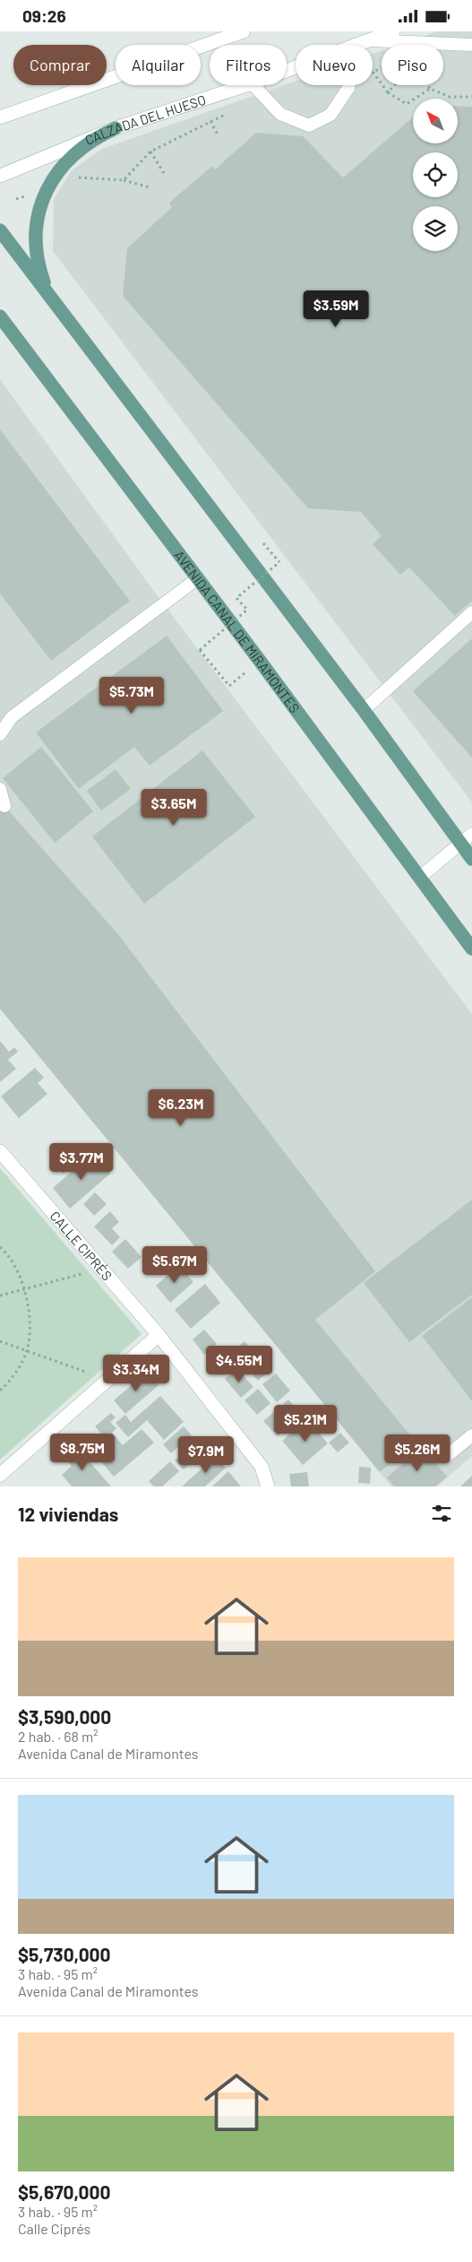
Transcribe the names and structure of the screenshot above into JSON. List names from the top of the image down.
{
  "streets": {
    "main road": ["CALZADA DEL HUESO", "AVENIDA CANAL DE MIRAMONTES", "CALLE CIPRÉS"]
  },
  "north": "top left",
  "page": {
    "status": "09:26",
    "chip": [
      "Comprar",
      "Alquilar",
      "Filtros",
      "Nuevo",
      "Piso"
    ],
    "price": [
      "$3.59M",
      "$5.73M",
      "$3.65M",
      "$6.23M",
      "$3.77M",
      "$5.67M",
      "$4.55M",
      "$3.34M",
      "$5.21M",
      "$8.75M",
      "$5.26M",
      "$7.9M"
    ],
    "heading": "12 viviendas",
    "list": [
      {
        "name": "$3,590,000",
        "note": "2 hab. · 68 m² · Avenida Canal de Miramontes"
      },
      {
        "name": "$5,730,000",
        "note": "3 hab. · 95 m² · Avenida Canal de Miramontes"
      },
      {
        "name": "$5,670,000",
        "note": "3 hab. · 95 m² · Calle Ciprés"
      }
    ]
  }
}
